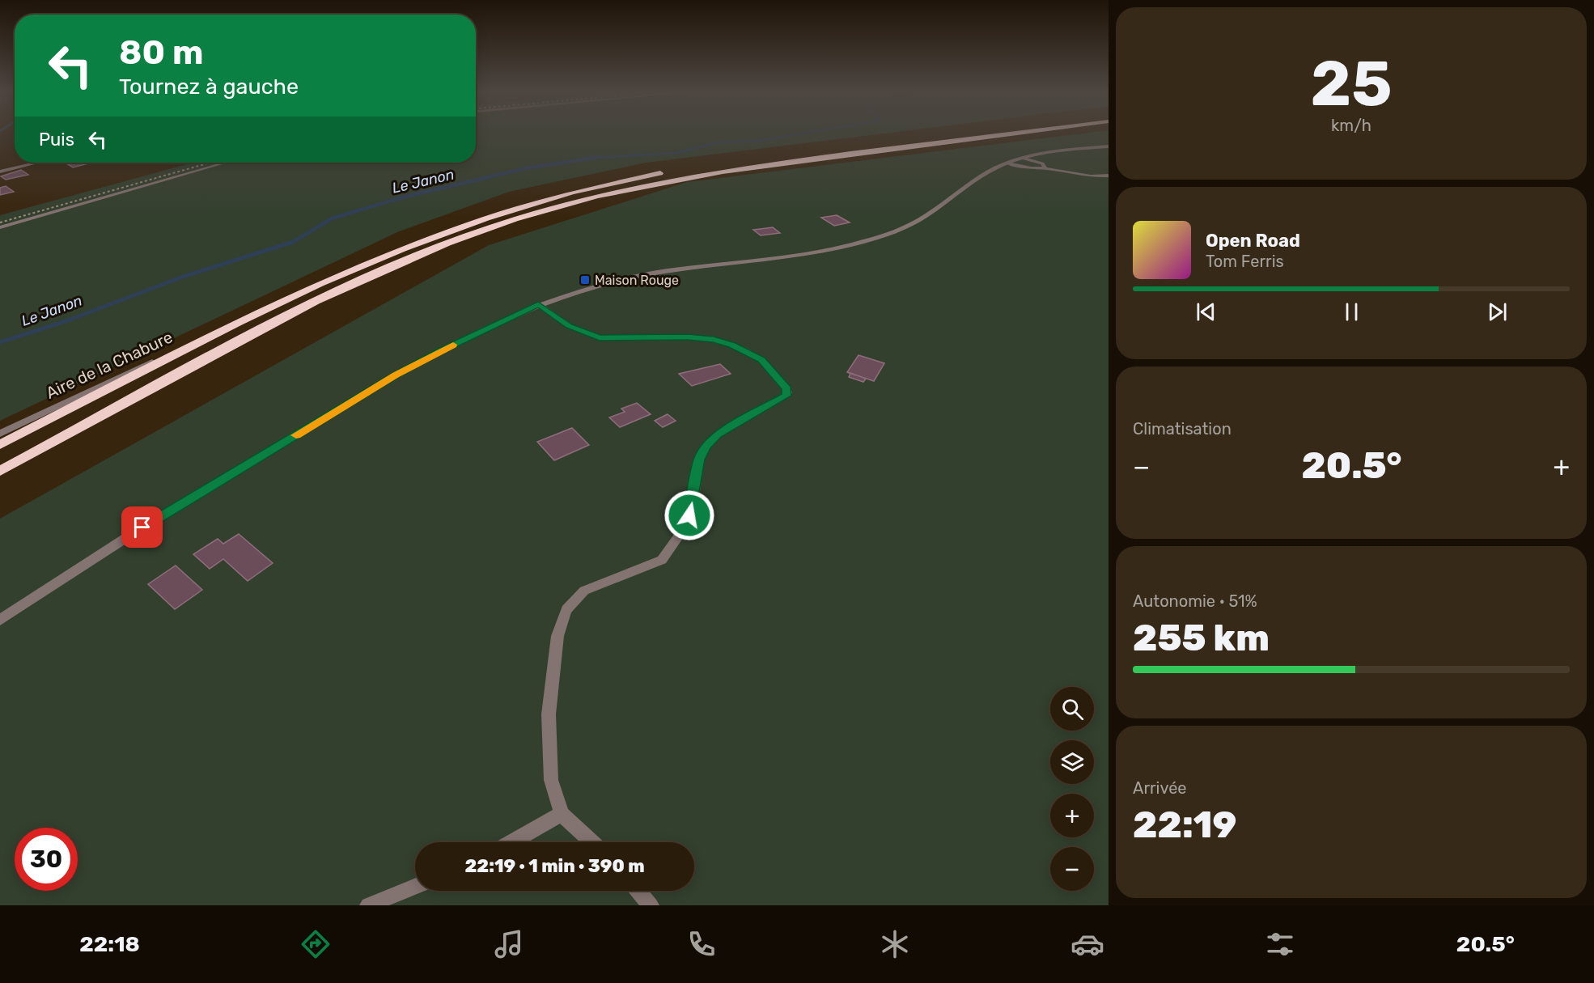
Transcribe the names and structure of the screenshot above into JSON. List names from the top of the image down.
{
  "streets": {
    "street": ["Aire de la Chabure"]
  },
  "water": ["Le Janon"],
  "places": {
    "transit": ["Maison Rouge"]
  },
  "page": {
    "tile": [
      ["25", "km/h"],
      "Climatisation",
      ["Autonomie · 51%", "255 km"],
      ["Arrivée", "22:19"]
    ],
    "turn": ["80 m", "Tournez à gauche"],
    "then": "Puis",
    "song": ["Open Road", "Tom Ferris"],
    "heat": ["−", "20.5°", "+"],
    "map_buttons": ["+", "−"],
    "limit": "30",
    "trip": "22:19 · 1 min · 390 m",
    "tabs": ["22:18", "20.5°"]
  }
}
